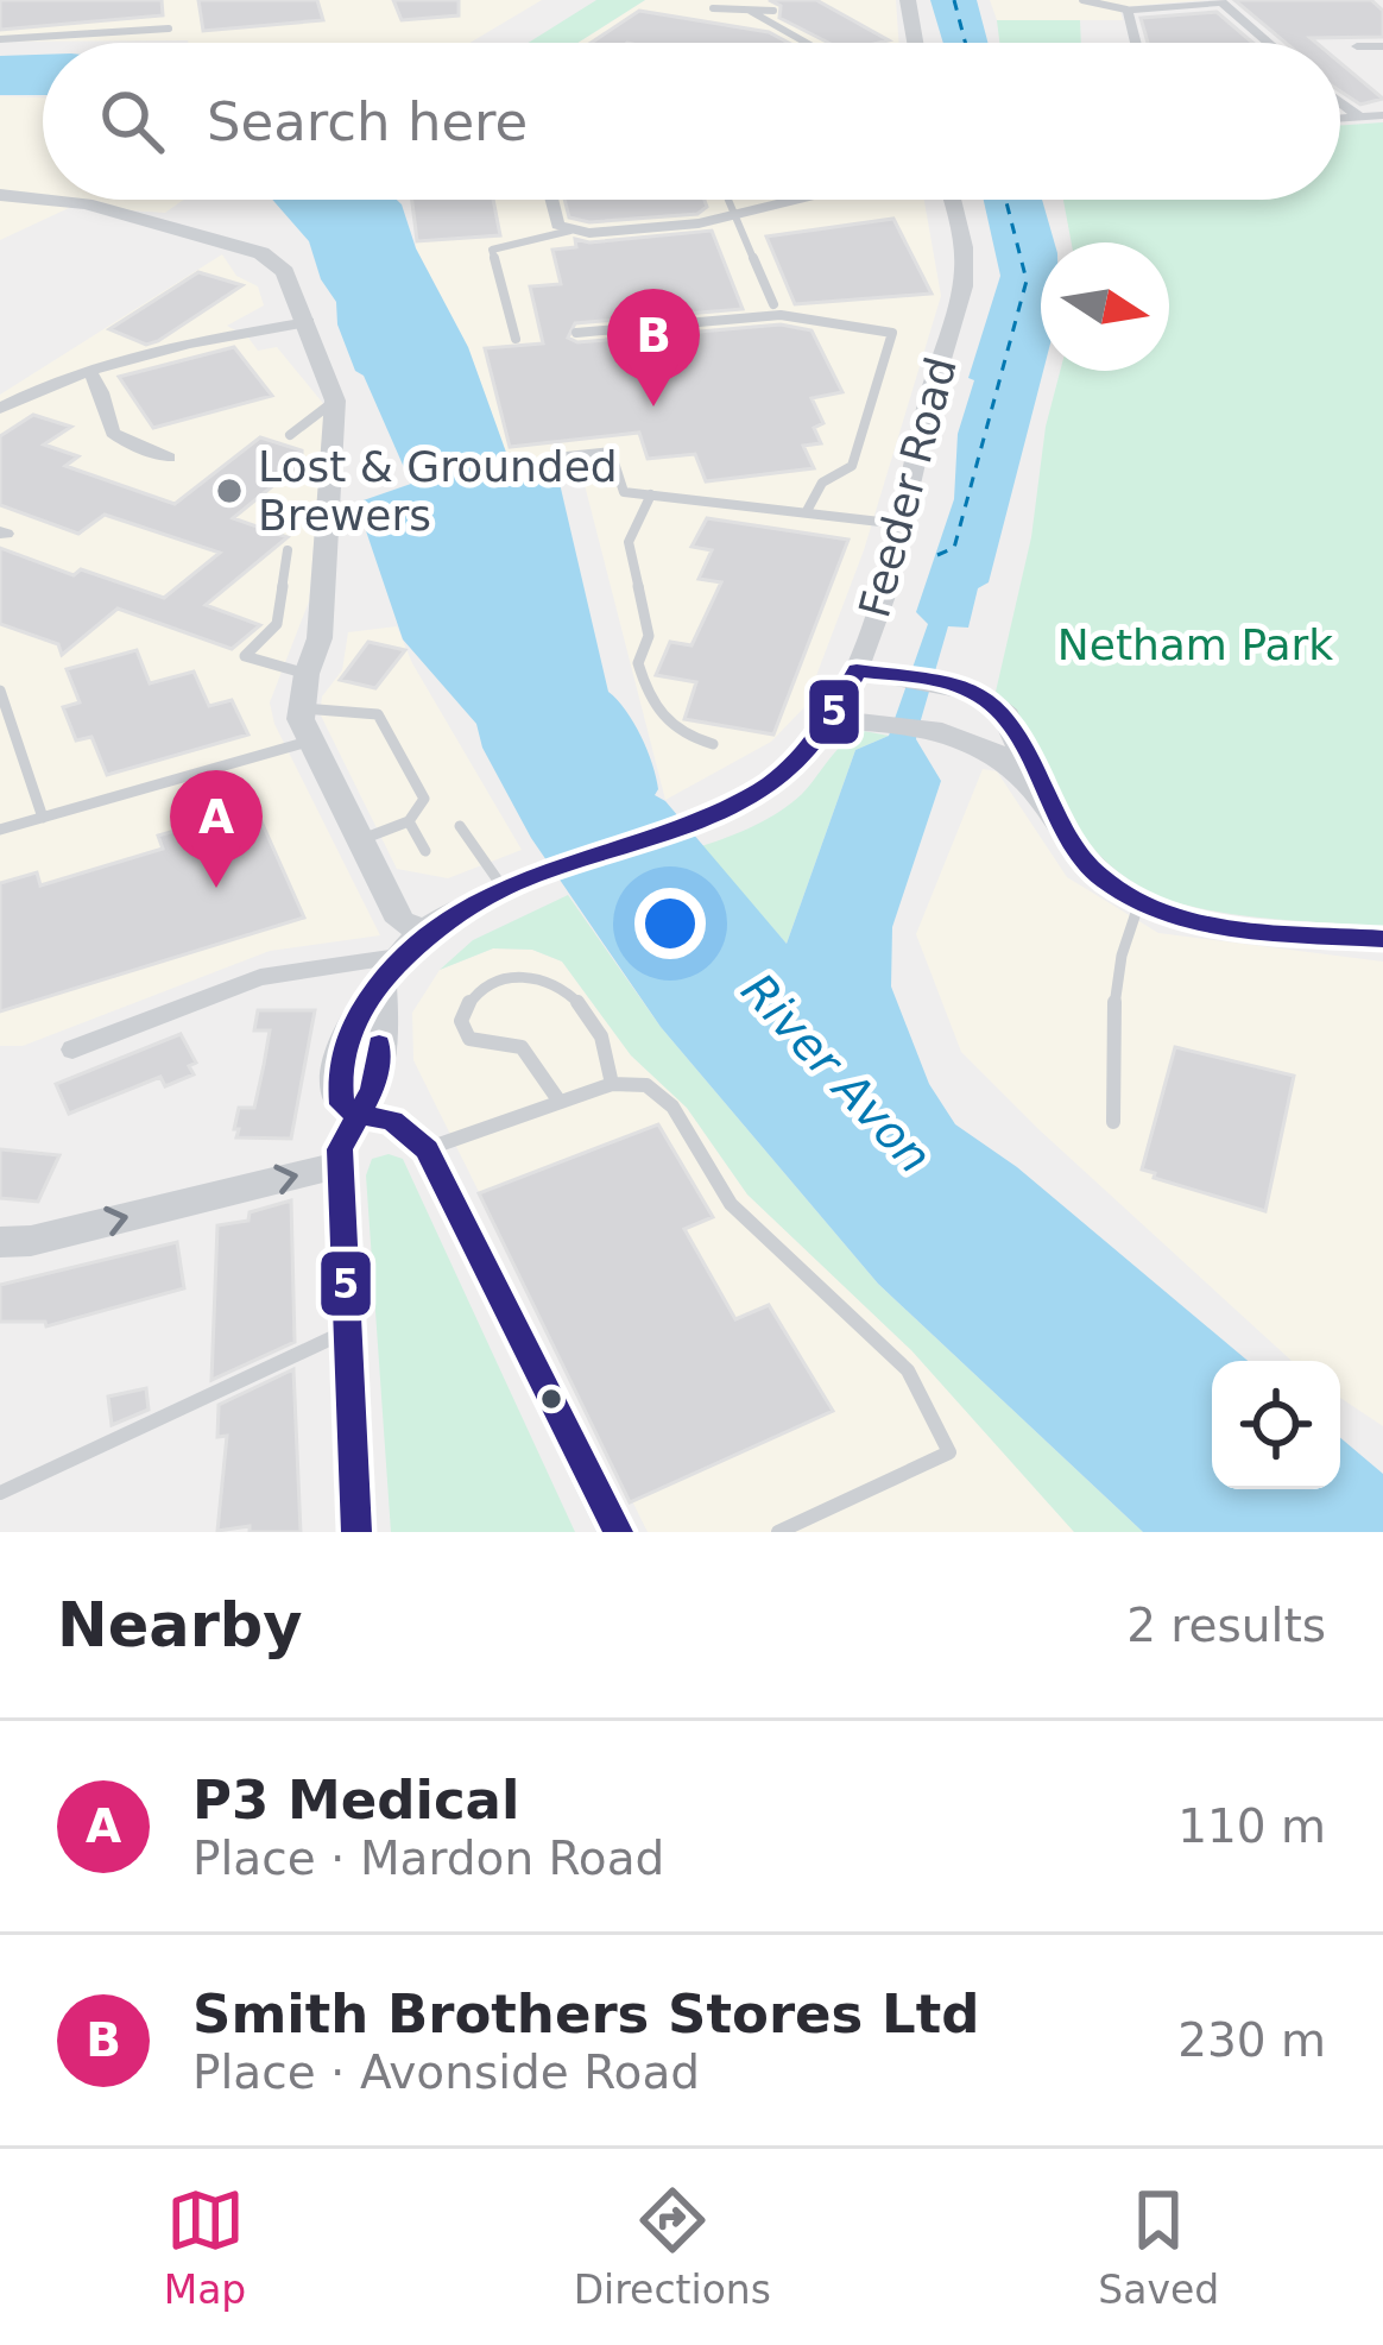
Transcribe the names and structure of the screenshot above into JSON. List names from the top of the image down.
{
  "streets": {
    "street": ["Feeder Road"]
  },
  "water": ["River Avon"],
  "parks": ["Netham Park"],
  "places": ["Lost & Grounded Brewers"],
  "lines": ["transit line 5"],
  "north": "right",
  "page": {
    "search": "Search here",
    "pins": ["B", "A"],
    "heading": ["Nearby", "2 results"],
    "list": [
      {
        "mark": "A",
        "name": "P3 Medical",
        "note": "Place · Mardon Road",
        "value": "110 m"
      },
      {
        "mark": "B",
        "name": "Smith Brothers Stores Ltd",
        "note": "Place · Avonside Road",
        "value": "230 m"
      }
    ],
    "nav": ["Map", "Directions", "Saved"]
  }
}
